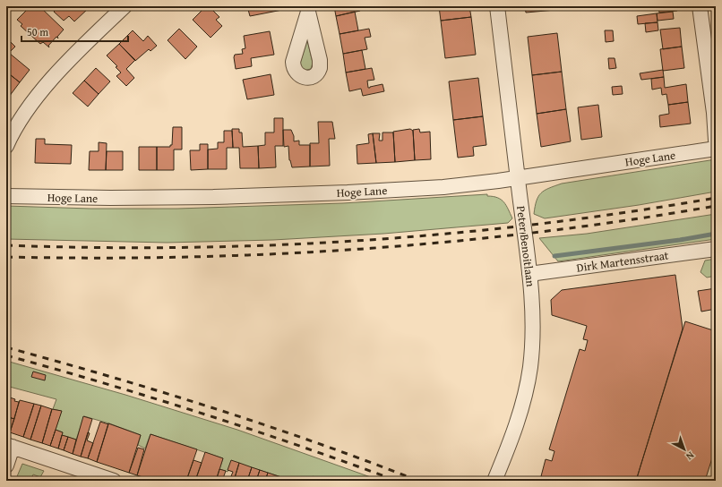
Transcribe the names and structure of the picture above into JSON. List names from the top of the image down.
{
  "streets": {
    "street": ["Hoge Lane", "Peter Benoitlaan", "Dirk Martensstraat"]
  },
  "crossings": [
    ["Hoge Lane", "Peter Benoitlaan"],
    ["Peter Benoitlaan", "Dirk Martensstraat"]
  ],
  "scale_bar": "50 m",
  "north": "bottom right"
}
